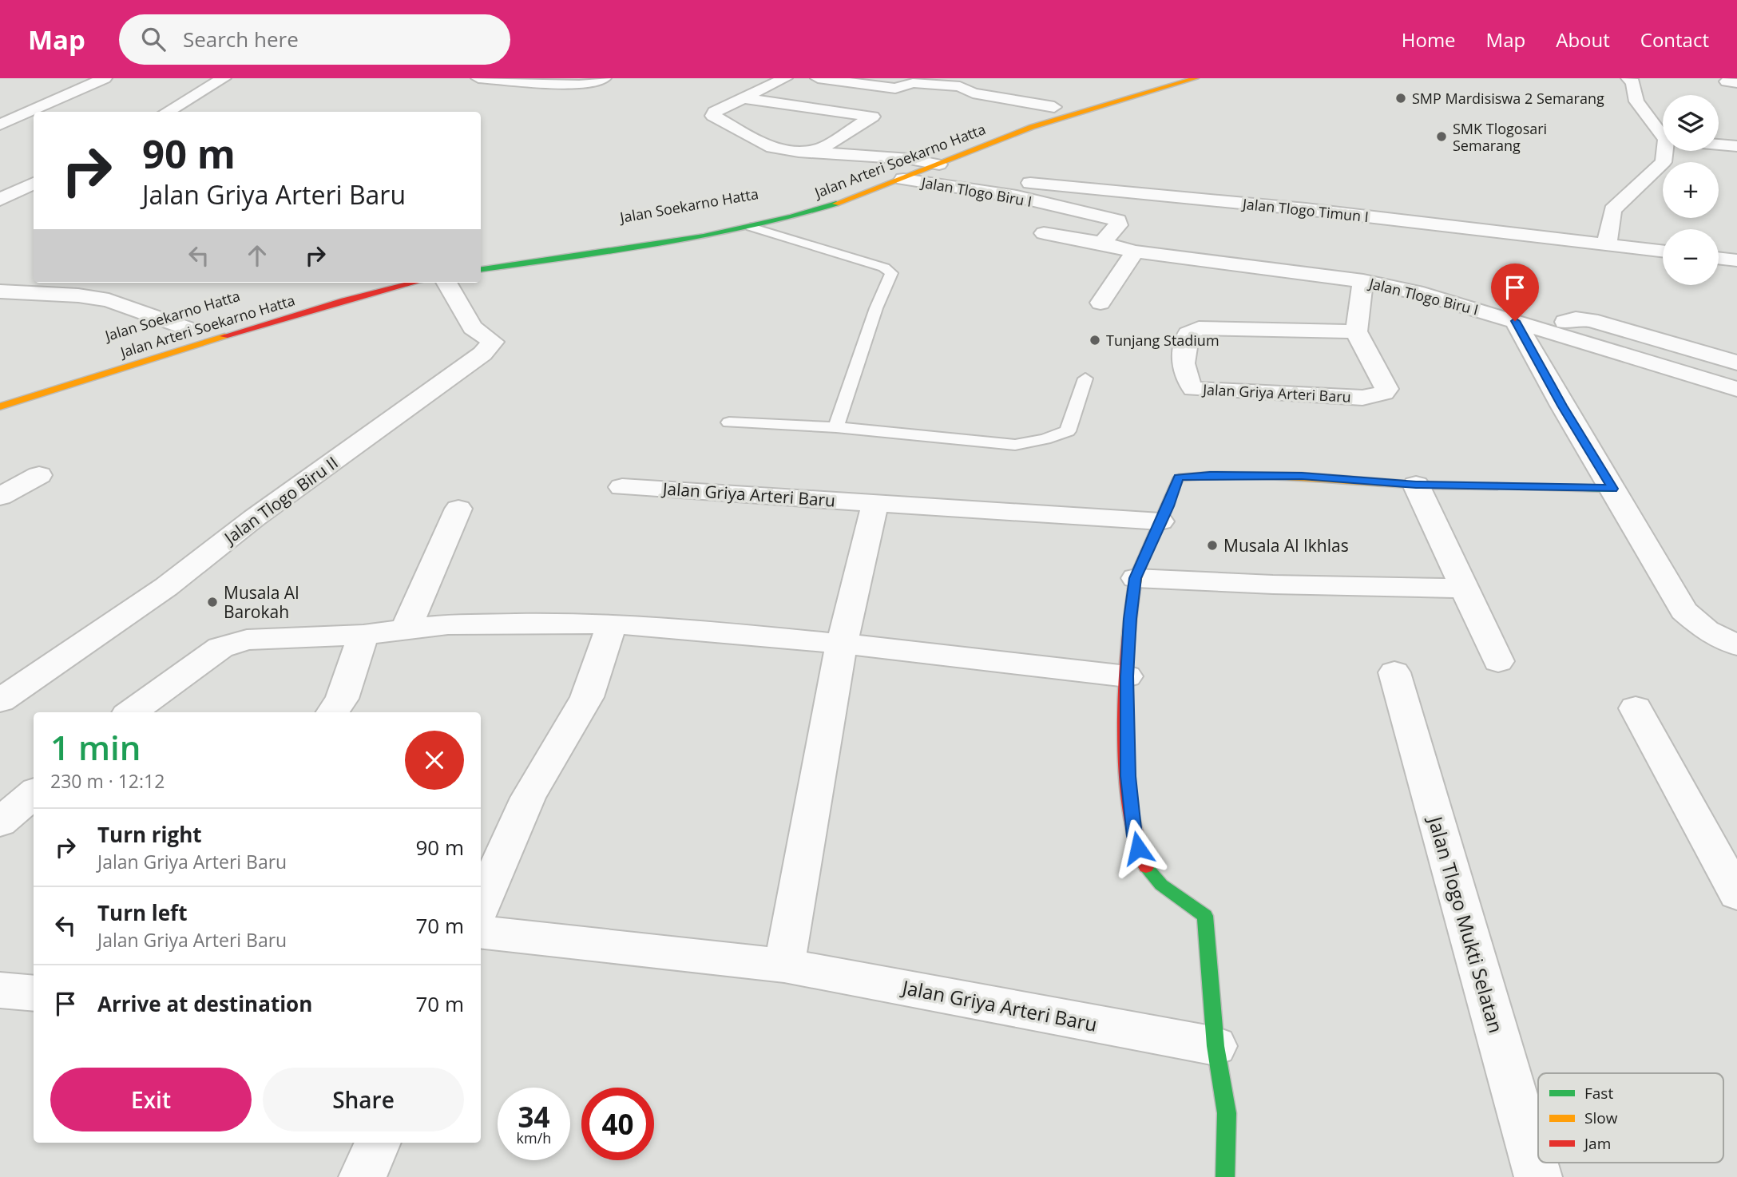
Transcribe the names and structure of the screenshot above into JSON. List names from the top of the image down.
{
  "streets": {
    "main road": ["Jalan Arteri Soekarno Hatta", "Jalan Soekarno Hatta"],
    "street": [
      "Jalan Tlogo Biru I",
      "Jalan Tlogo Timun I",
      "Jalan Griya Arteri Baru",
      "Jalan Tlogo Biru II",
      "Jalan Tlogo Mukti Selatan"
    ]
  },
  "crossings": [
    ["Jalan Arteri Soekarno Hatta", "Jalan Tlogo Biru I"]
  ],
  "places": [
    "SMP Mardisiswa 2 Semarang",
    "SMK Tlogosari Semarang",
    "Tunjang Stadium",
    "Musala Al Ikhlas",
    "Musala Al Barokah"
  ],
  "legend": ["Fast", "Slow", "Jam"],
  "page": {
    "header": "Map",
    "search": "Search here",
    "nav": [
      "Home",
      "Map",
      "About",
      "Contact"
    ],
    "map_buttons": ["+", "−"],
    "turn": ["90 m", "Jalan Griya Arteri Baru"],
    "heading": ["1 min", "230 m · 12:12"],
    "list": [
      {
        "name": "Turn right",
        "note": "Jalan Griya Arteri Baru",
        "value": "90 m"
      },
      {
        "name": "Turn left",
        "note": "Jalan Griya Arteri Baru",
        "value": "70 m"
      },
      {
        "name": "Arrive at destination",
        "value": "70 m"
      }
    ],
    "buttons": ["Exit", "Share"],
    "speed": "34 km/h",
    "limit": "40"
  }
}
